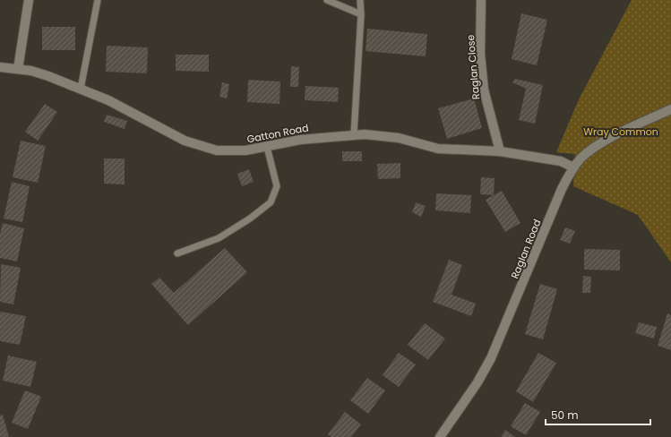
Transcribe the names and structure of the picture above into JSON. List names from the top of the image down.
{
  "streets": {
    "street": ["Raglan Close", "Gatton Road", "Raglan Road"]
  },
  "crossings": [
    ["Raglan Close", "Gatton Road"],
    ["Gatton Road", "Raglan Road"]
  ],
  "parks": ["Wray Common"],
  "scale_bar": "50 m"
}
